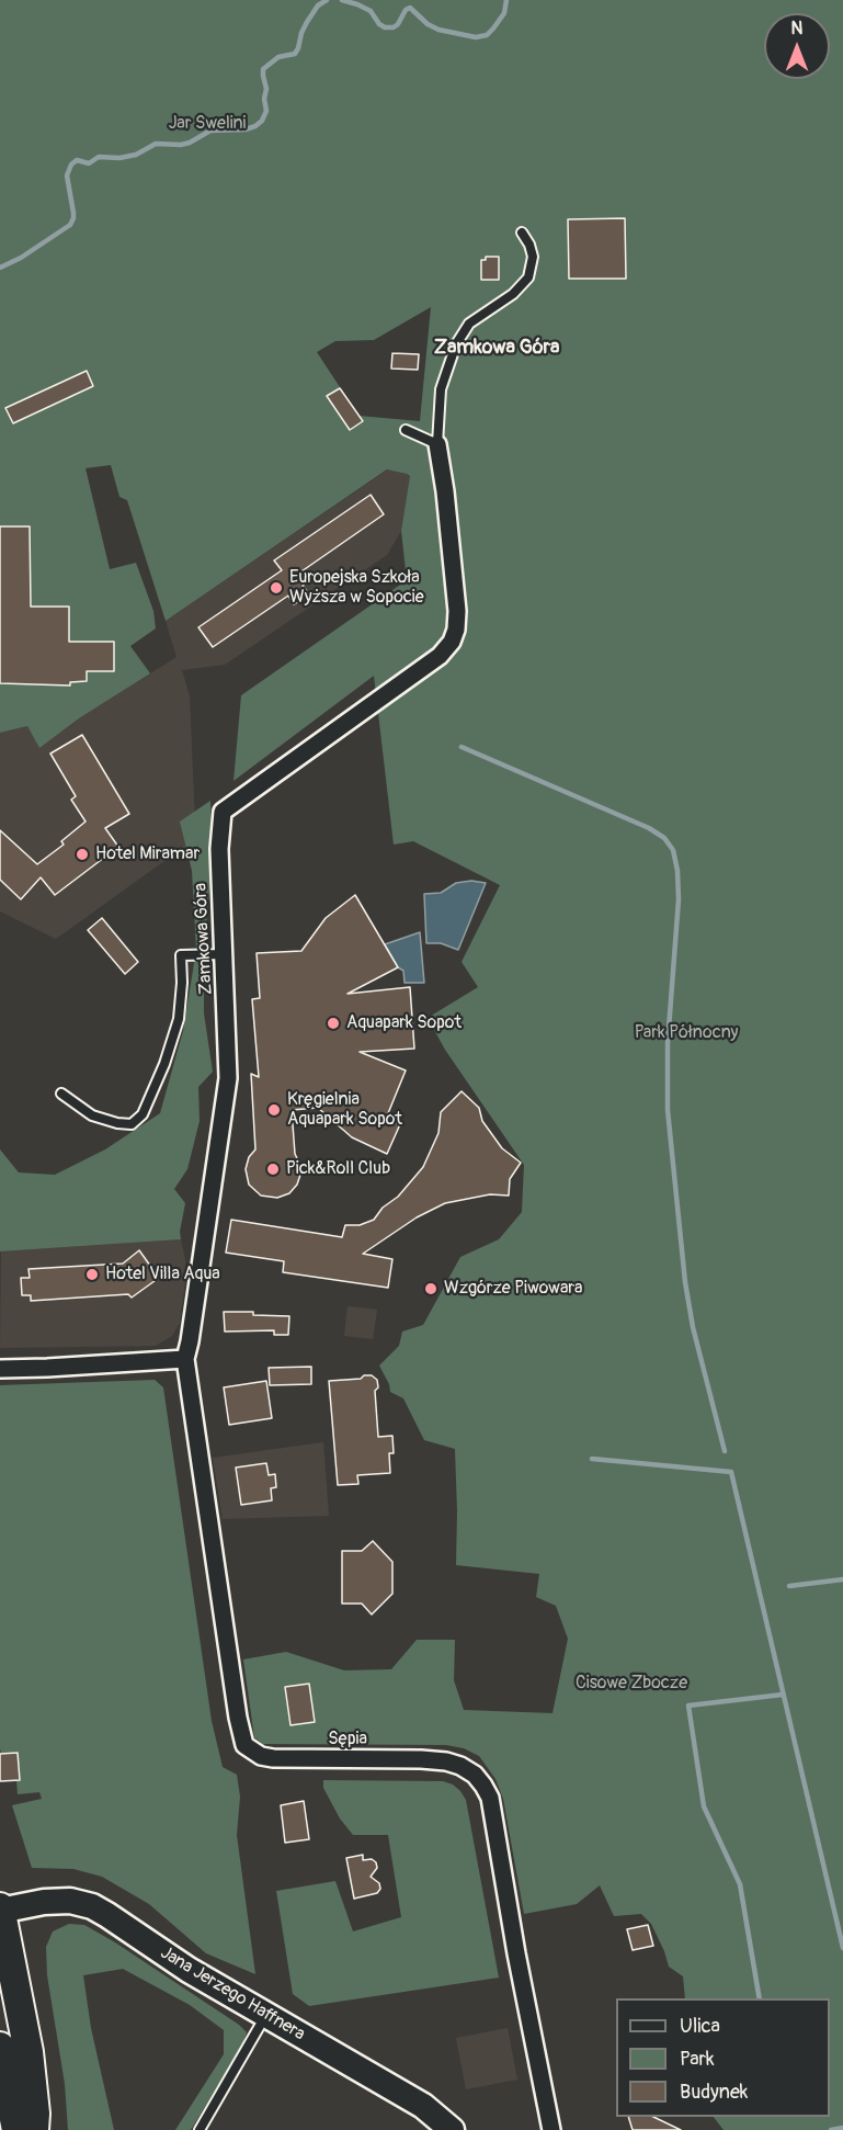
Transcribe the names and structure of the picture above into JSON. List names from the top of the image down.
{
  "streets": {
    "street": ["Zamkowa Góra", "Sępia", "Jana Jerzego Haffnera"]
  },
  "crossings": [
    ["Zamkowa Góra", "Sępia"]
  ],
  "districts": ["Zamkowa Góra"],
  "parks": ["Jar Swelini", "Park Północny", "Cisowe Zbocze"],
  "places": [
    "Europejska Szkoła Wyższa w Sopocie",
    "Hotel Miramar",
    "Aquapark Sopot",
    "Kręgielnia Aquapark Sopot",
    "Pick&Roll Club",
    "Hotel Villa Aqua",
    "Wzgórze Piwowara"
  ],
  "legend": ["Ulica", "Park", "Budynek"],
  "north": "top"
}
